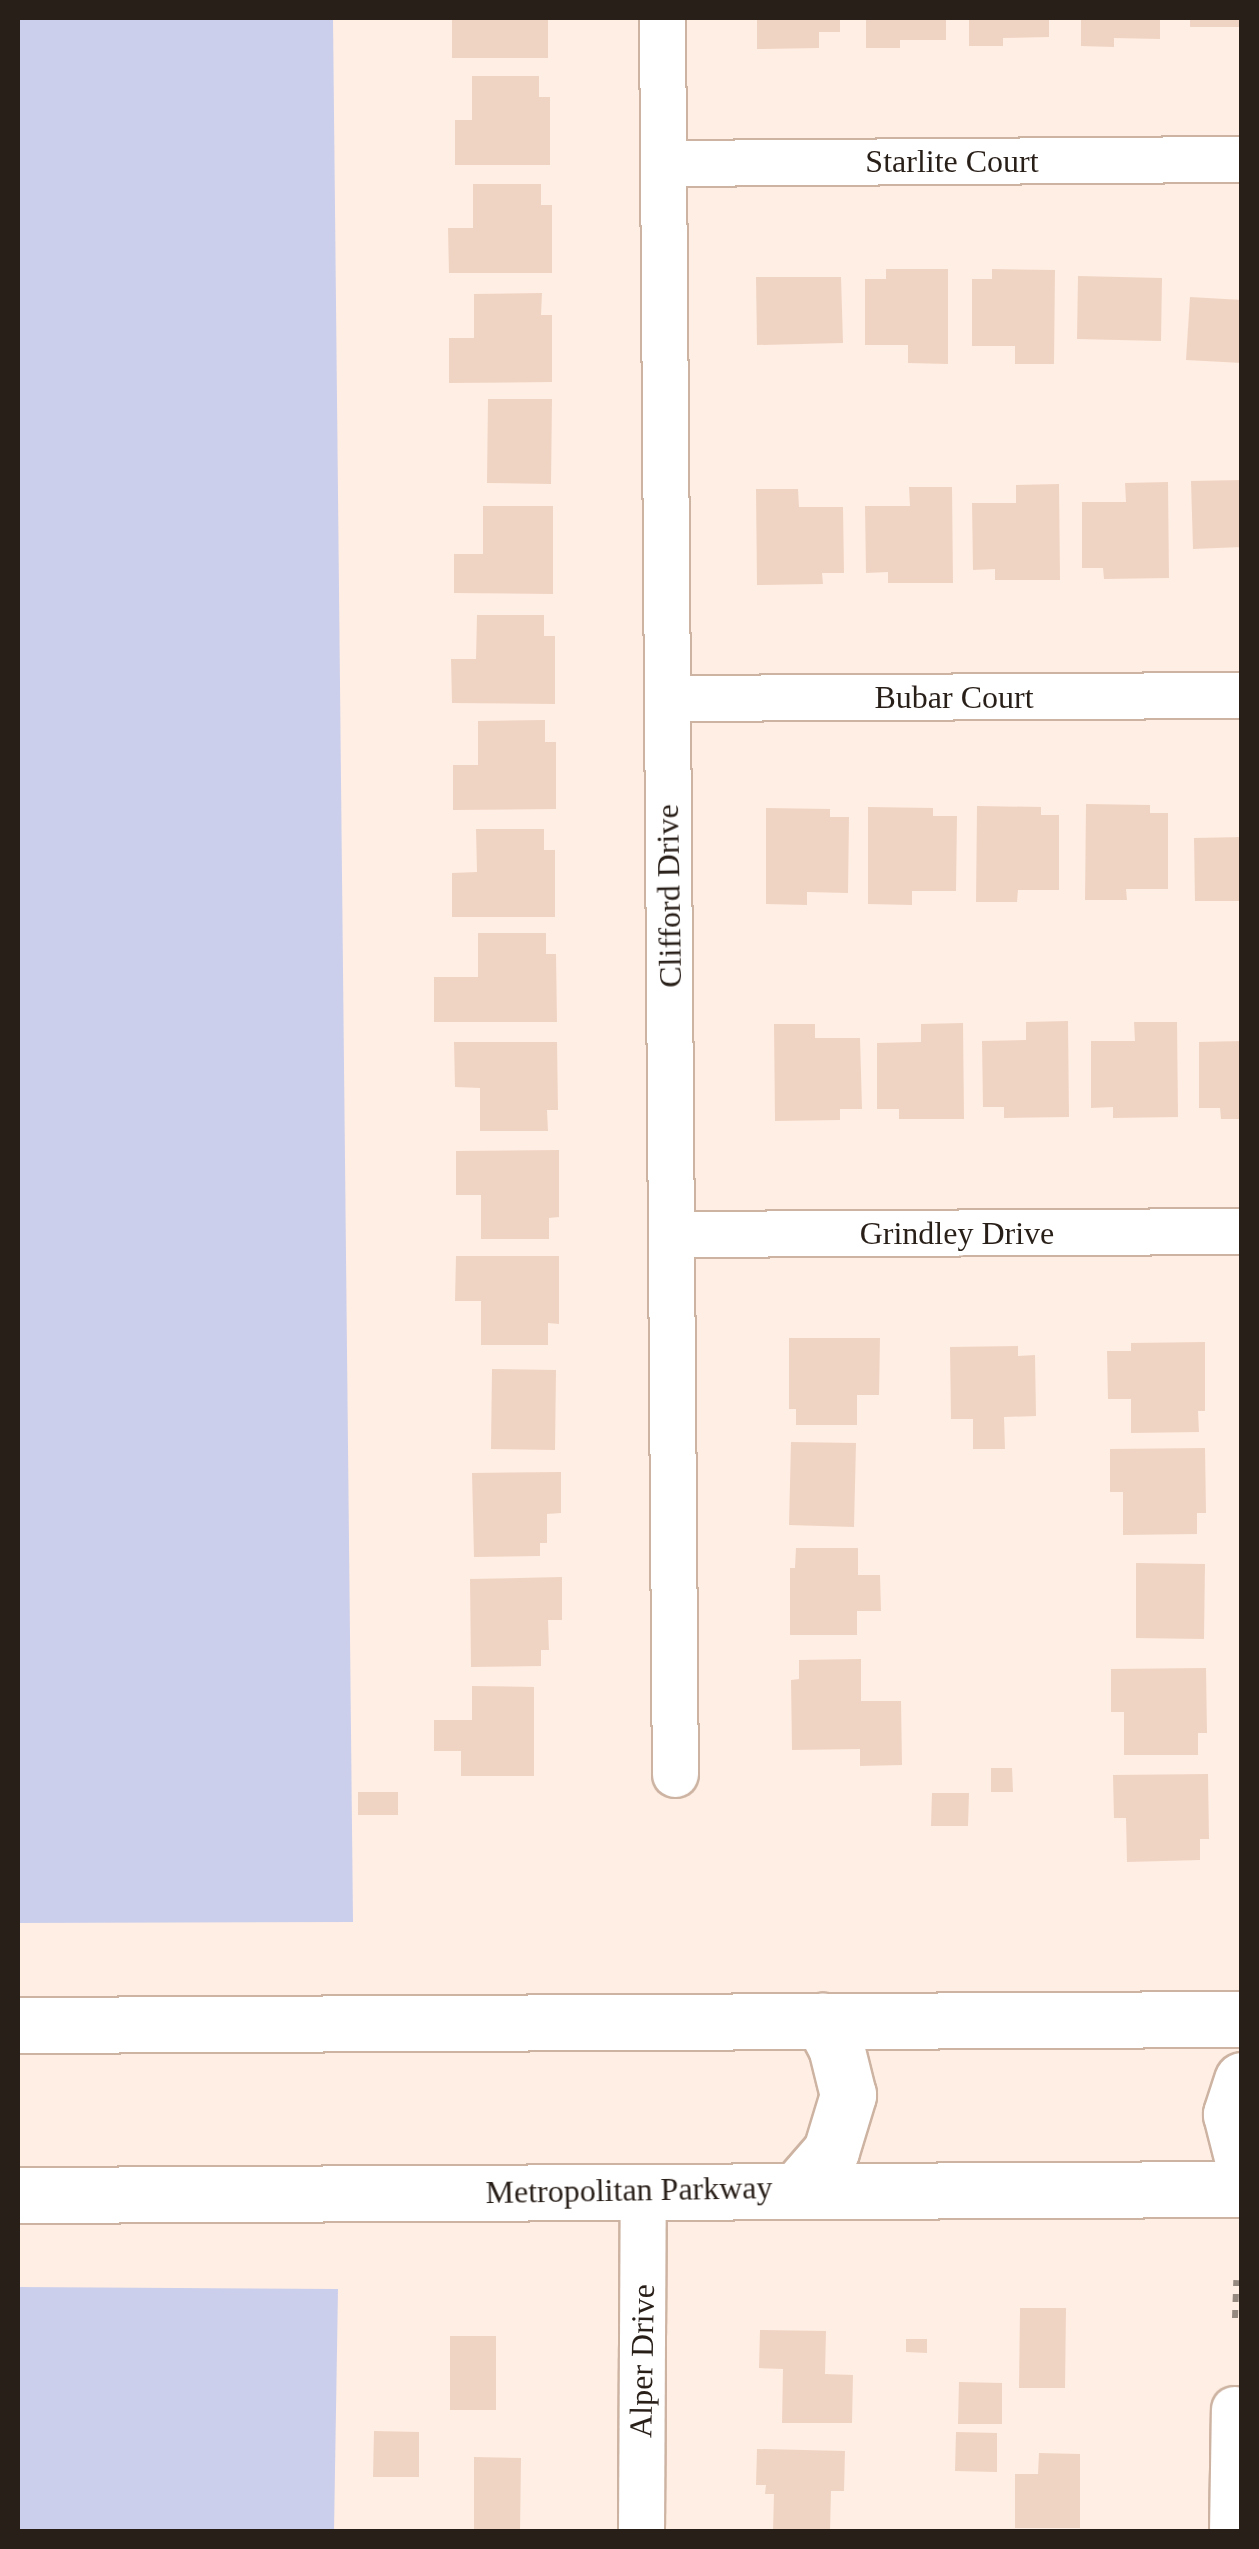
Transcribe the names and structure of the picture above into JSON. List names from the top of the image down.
{
  "streets": {
    "main road": ["Metropolitan Parkway"],
    "street": [
      "Starlite Court",
      "Bubar Court",
      "Clifford Drive",
      "Grindley Drive",
      "Alper Drive"
    ]
  },
  "crossings": [
    ["Starlite Court", "Clifford Drive"],
    ["Bubar Court", "Clifford Drive"],
    ["Clifford Drive", "Grindley Drive"],
    ["Metropolitan Parkway", "Alper Drive"]
  ]
}
